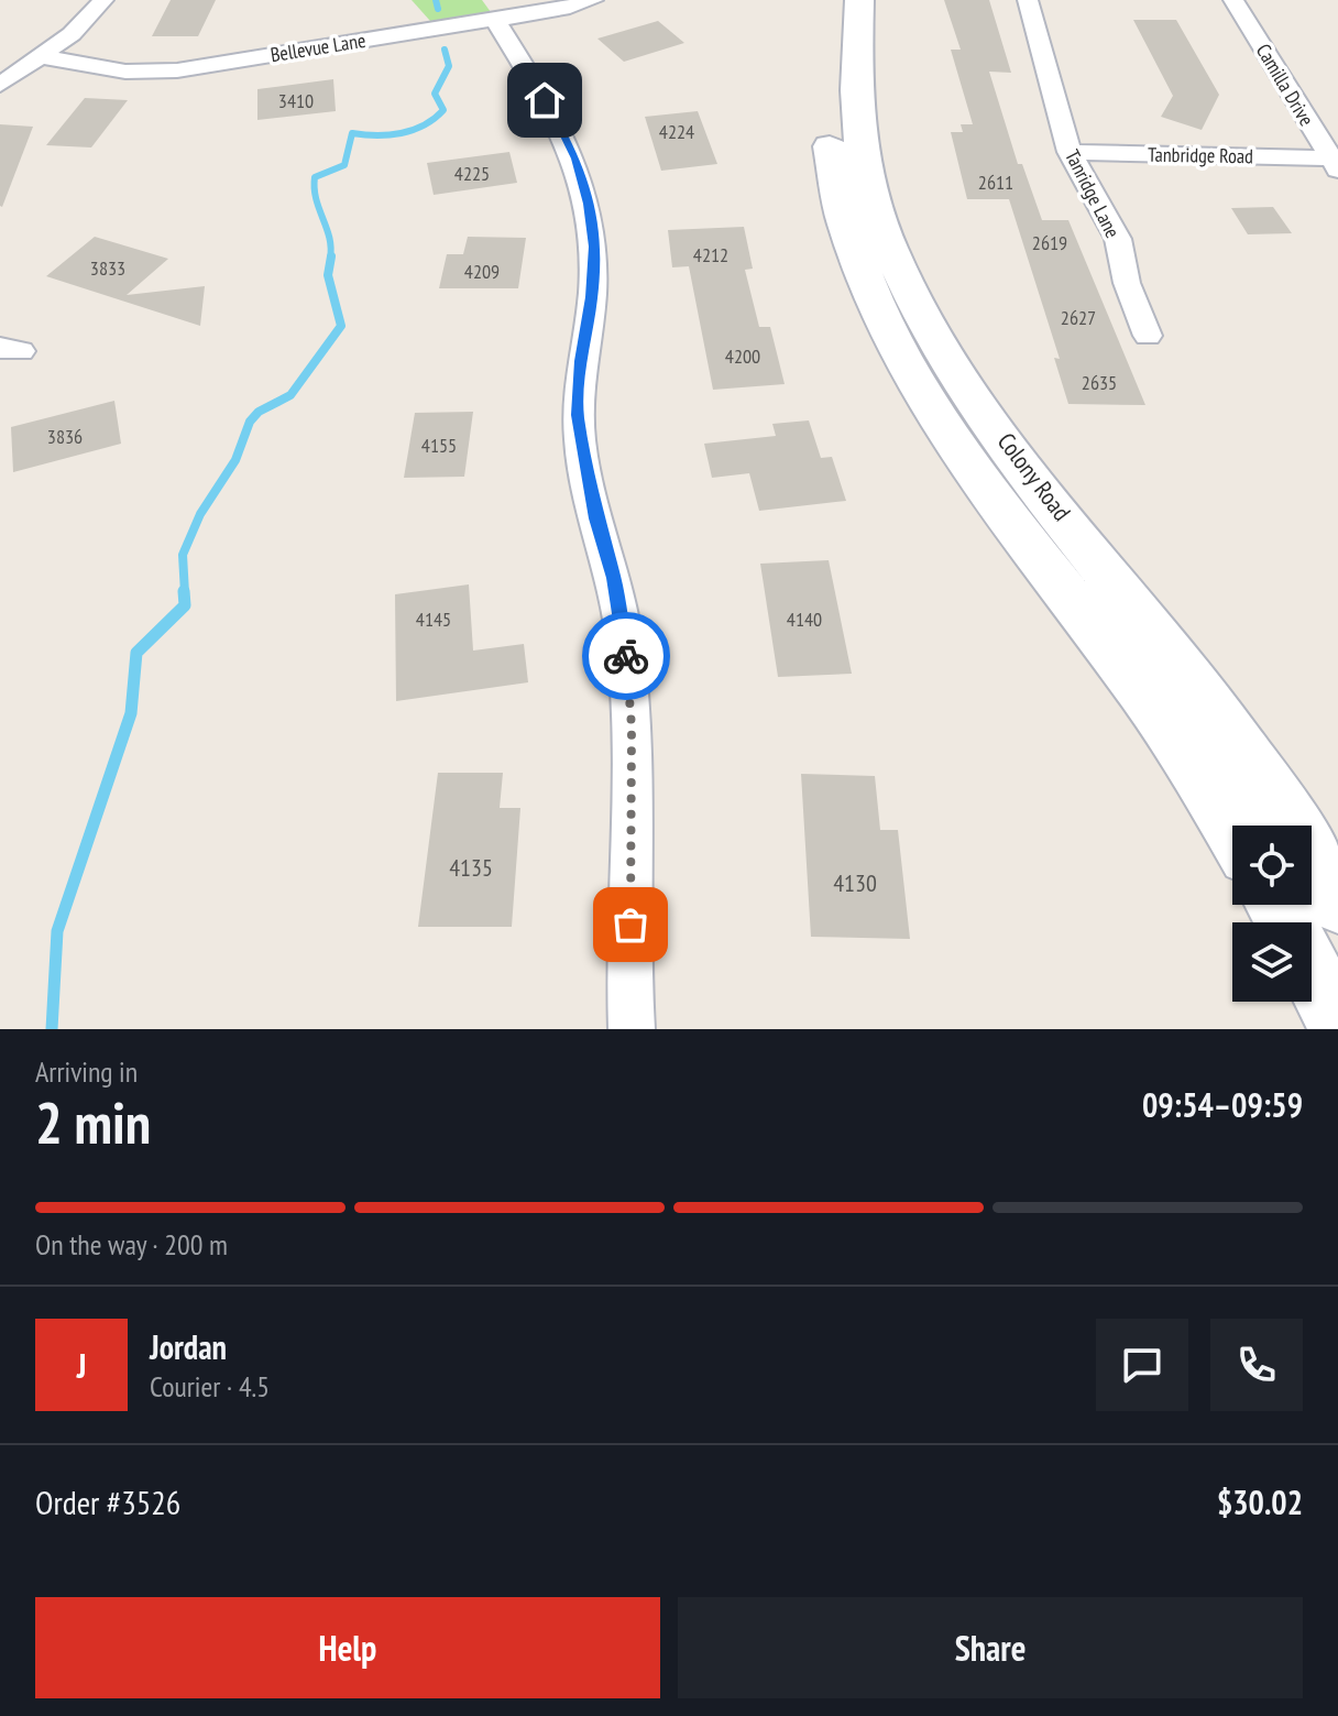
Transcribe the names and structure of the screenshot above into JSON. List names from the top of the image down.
{
  "streets": {
    "main road": ["Colony Road"],
    "street": [
      "Bellevue Lane",
      "Camilla Drive",
      "Tanbridge Road",
      "Tanridge Lane"
    ]
  },
  "crossings": [
    ["Camilla Drive", "Tanbridge Road"],
    ["Tanbridge Road", "Tanridge Lane"]
  ],
  "house_numbers": [
    "3410",
    "4224",
    "4225",
    "2611",
    "2619",
    "4212",
    "3833",
    "4209",
    "2627",
    "4200",
    "2635",
    "3836",
    "4155",
    "4145",
    "4140",
    "4135",
    "4130"
  ],
  "page": {
    "heading": ["2 min", "Arriving in", "09:54–09:59"],
    "panel": [
      "Jordan",
      "Courier · 4.5",
      "Order #3526",
      "$30.02"
    ],
    "bar": "On the way · 200 m",
    "round": "J",
    "buttons": ["Help", "Share"]
  }
}
